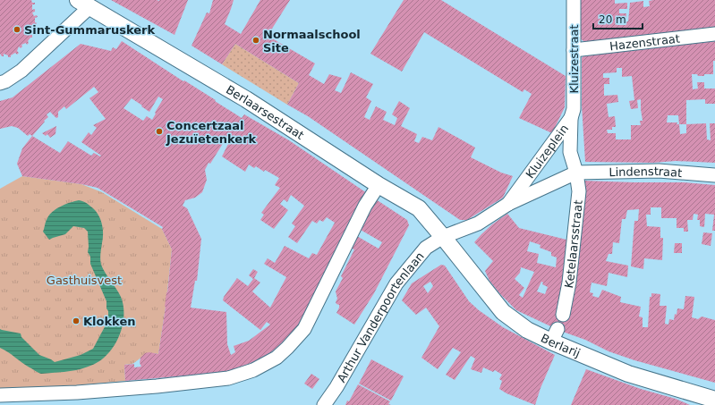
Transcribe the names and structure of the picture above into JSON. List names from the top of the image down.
{
  "streets": {
    "street": [
      "Hazenstraat",
      "Kluizestraat",
      "Berlaarsestraat",
      "Kluizeplein",
      "Lindenstraat",
      "Ketelaarsstraat",
      "Arthur Vanderpoortenlaan",
      "Berlarij"
    ]
  },
  "crossings": [
    ["Hazenstraat", "Kluizestraat"],
    ["Kluizestraat", "Kluizeplein"],
    ["Berlaarsestraat", "Kluizeplein"],
    ["Berlaarsestraat", "Arthur Vanderpoortenlaan"],
    ["Berlaarsestraat", "Berlarij"],
    ["Kluizeplein", "Lindenstraat"],
    ["Kluizeplein", "Ketelaarsstraat"],
    ["Kluizeplein", "Arthur Vanderpoortenlaan"],
    ["Kluizeplein", "Berlarij"],
    ["Lindenstraat", "Ketelaarsstraat"],
    ["Arthur Vanderpoortenlaan", "Berlarij"]
  ],
  "parks": ["Gasthuisvest"],
  "places": [
    "Sint-Gummaruskerk",
    "Normaalschool Site",
    "Concertzaal Jezuïetenkerk",
    "Klokken"
  ],
  "scale_bar": "20 m"
}
